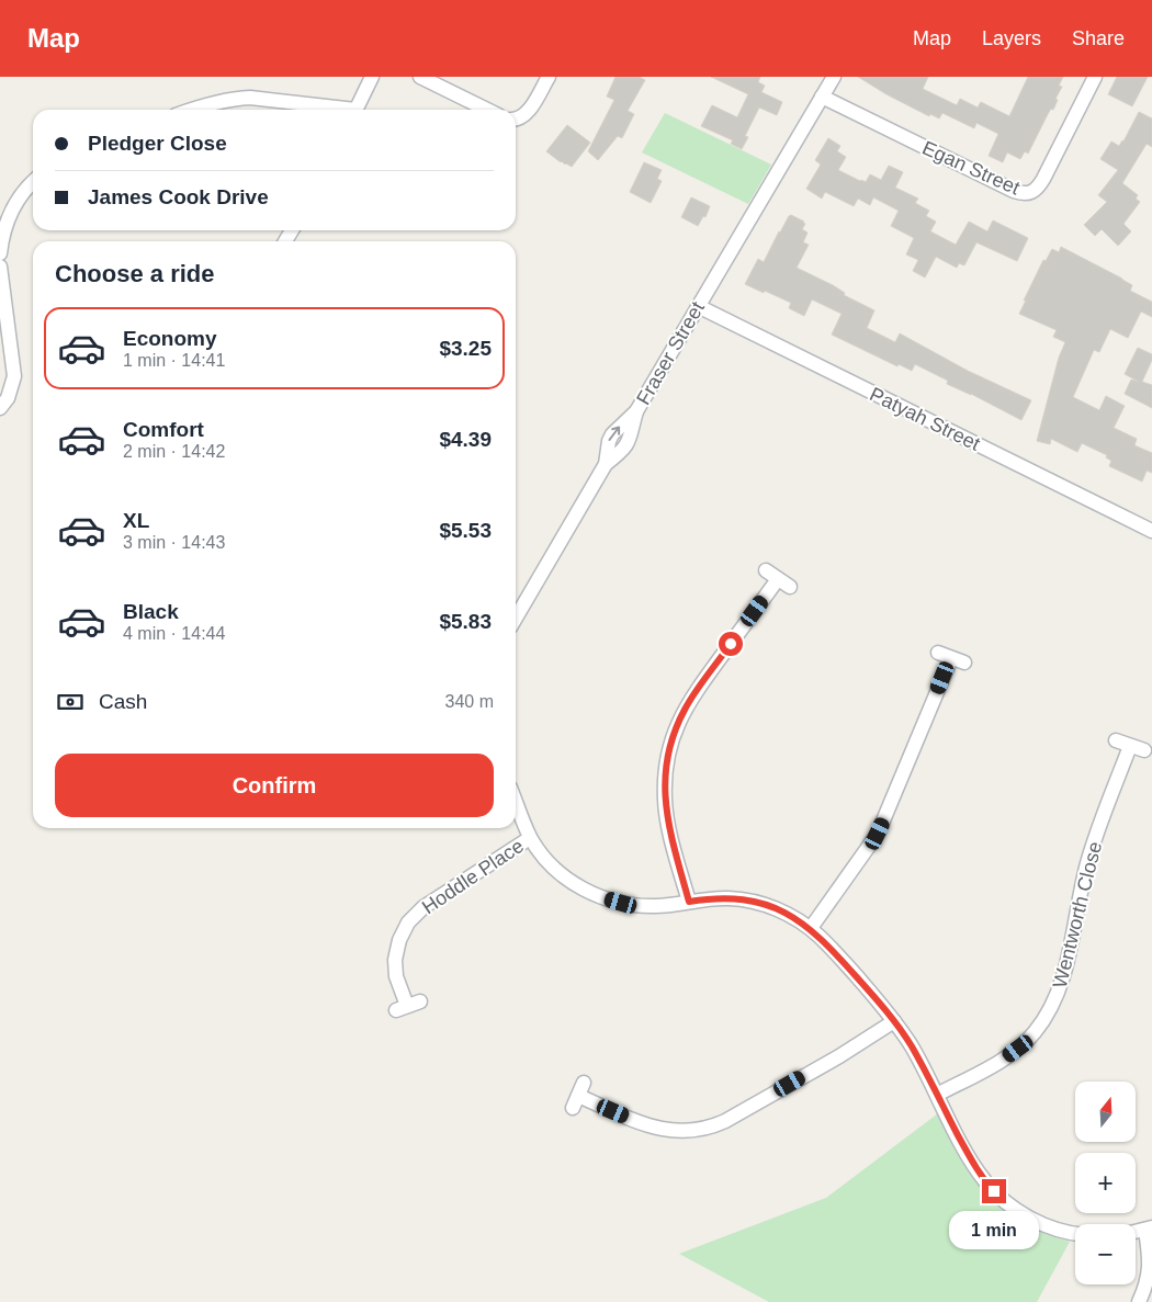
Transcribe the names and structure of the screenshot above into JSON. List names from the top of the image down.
{
  "streets": {
    "street": [
      "Egan Street",
      "Fraser Street",
      "Patyah Street",
      "Hoddle Place",
      "Wentworth Close"
    ]
  },
  "crossings": [
    ["Egan Street", "Fraser Street"],
    ["Fraser Street", "Patyah Street"]
  ],
  "north": "top",
  "page": {
    "header": "Map",
    "nav": ["Map", "Layers", "Share"],
    "banner": ["Pledger Close", "James Cook Drive"],
    "heading": "Choose a ride",
    "list": [
      {
        "name": "Economy",
        "note": "1 min · 14:41",
        "value": "$3.25"
      },
      {
        "name": "Comfort",
        "note": "2 min · 14:42",
        "value": "$4.39"
      },
      {
        "name": "XL",
        "note": "3 min · 14:43",
        "value": "$5.53"
      },
      {
        "name": "Black",
        "note": "4 min · 14:44",
        "value": "$5.83"
      }
    ],
    "pay": ["Cash", "340 m"],
    "buttons": "Confirm",
    "map_buttons": ["+", "−"],
    "bubble": "1 min"
  }
}
